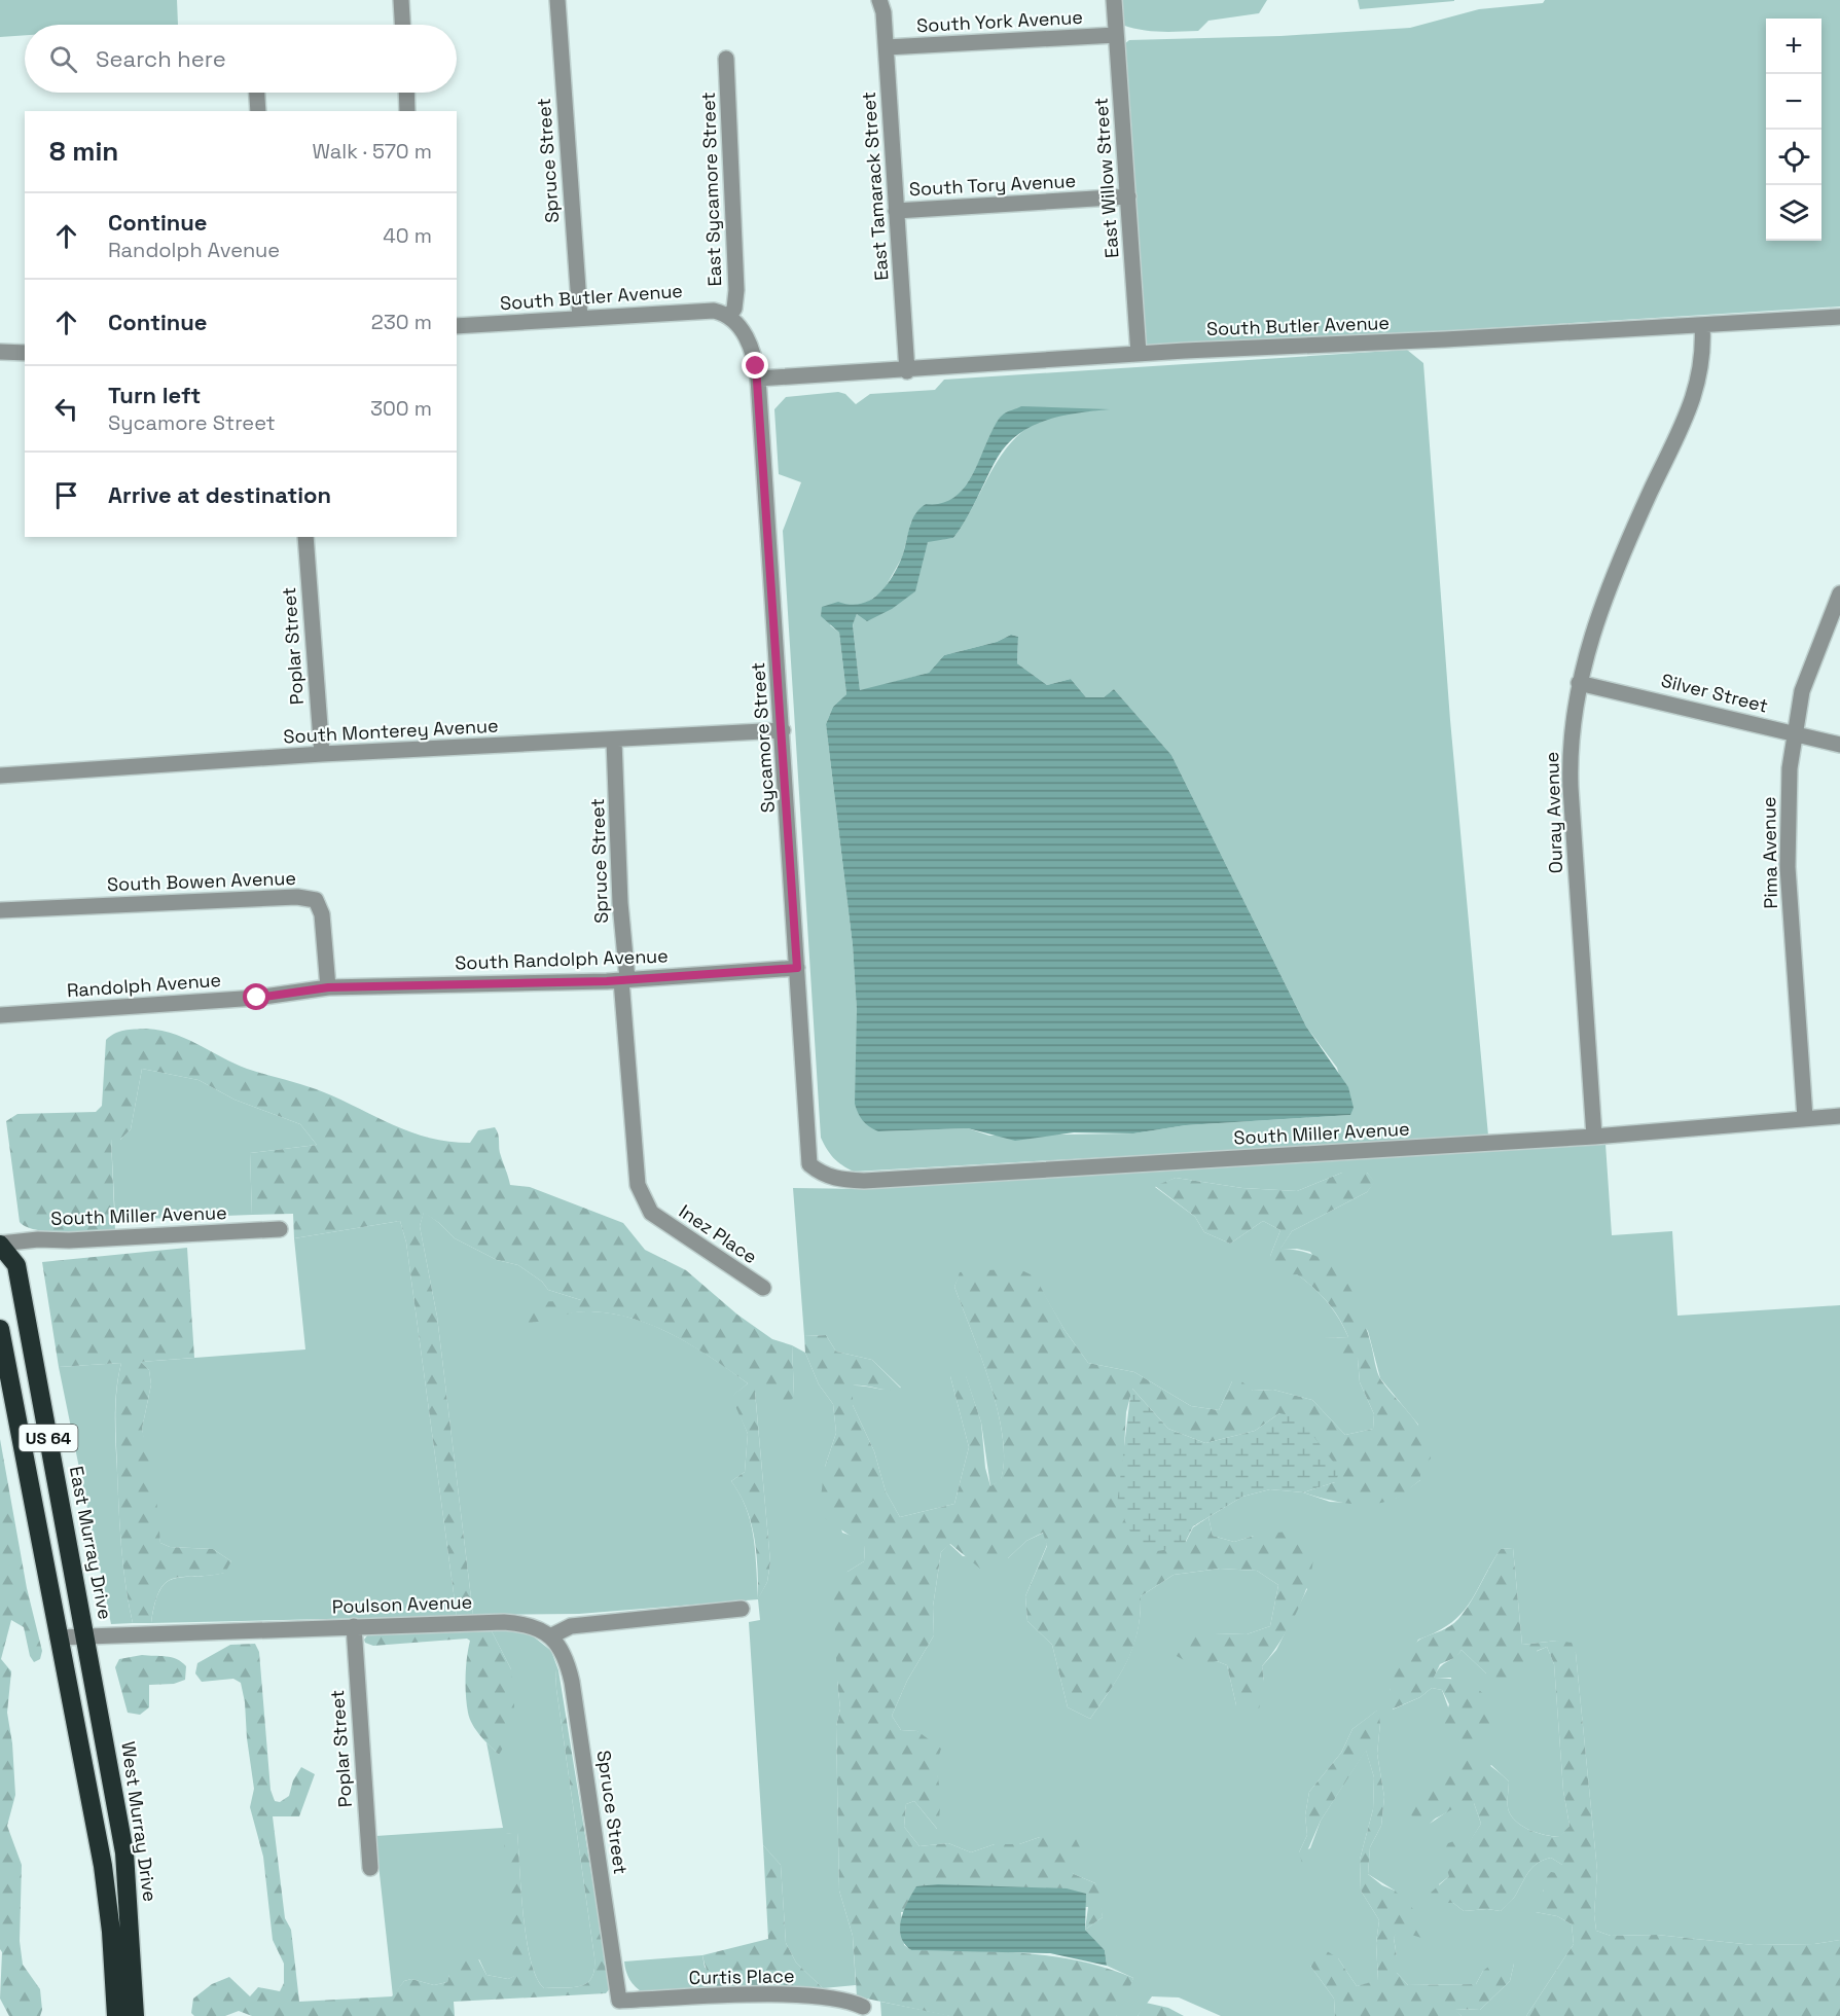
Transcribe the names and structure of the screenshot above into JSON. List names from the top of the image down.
{
  "streets": {
    "highway": ["US 64", "East Murray Drive", "West Murray Drive"],
    "street": [
      "South York Avenue",
      "Spruce Street",
      "East Willow Street",
      "South Tory Avenue",
      "East Tamarack Street",
      "East Sycamore Street",
      "South Butler Avenue",
      "Poplar Street",
      "Silver Street",
      "South Monterey Avenue",
      "Sycamore Street",
      "Ouray Avenue",
      "Pima Avenue",
      "South Bowen Avenue",
      "South Randolph Avenue",
      "Randolph Avenue",
      "South Miller Avenue",
      "Inez Place",
      "Poulson Avenue",
      "Curtis Place"
    ]
  },
  "crossings": [
    ["South York Avenue", "East Willow Street"],
    ["South York Avenue", "East Tamarack Street"],
    ["Spruce Street", "South Butler Avenue"],
    ["Spruce Street", "South Monterey Avenue"],
    ["Spruce Street", "South Randolph Avenue"],
    ["Spruce Street", "Inez Place"],
    ["Spruce Street", "Poulson Avenue"],
    ["Spruce Street", "Curtis Place"],
    ["East Willow Street", "South Tory Avenue"],
    ["East Willow Street", "South Butler Avenue"],
    ["South Tory Avenue", "East Tamarack Street"],
    ["East Tamarack Street", "South Butler Avenue"],
    ["East Sycamore Street", "South Butler Avenue"],
    ["East Sycamore Street", "Sycamore Street"],
    ["South Butler Avenue", "Sycamore Street"],
    ["South Butler Avenue", "Ouray Avenue"],
    ["Poplar Street", "South Monterey Avenue"],
    ["Poplar Street", "Poulson Avenue"],
    ["Silver Street", "Ouray Avenue"],
    ["Silver Street", "Pima Avenue"],
    ["South Monterey Avenue", "Sycamore Street"],
    ["Sycamore Street", "South Randolph Avenue"],
    ["Sycamore Street", "South Miller Avenue"],
    ["Ouray Avenue", "South Miller Avenue"],
    ["Pima Avenue", "South Miller Avenue"],
    ["South Bowen Avenue", "South Randolph Avenue"],
    ["South Bowen Avenue", "Randolph Avenue"],
    ["South Randolph Avenue", "Randolph Avenue"],
    ["South Miller Avenue", "East Murray Drive"],
    ["US 64", "Poulson Avenue"],
    ["East Murray Drive", "Poulson Avenue"],
    ["East Murray Drive", "West Murray Drive"],
    ["Poulson Avenue", "West Murray Drive"]
  ],
  "page": {
    "map_buttons": ["+", "−"],
    "search": "Search here",
    "heading": ["8 min", "Walk · 570 m"],
    "list": [
      ["Continue", "Randolph Avenue", "40 m"],
      ["Continue", "230 m"],
      ["Turn left", "Sycamore Street", "300 m"],
      "Arrive at destination"
    ]
  }
}
